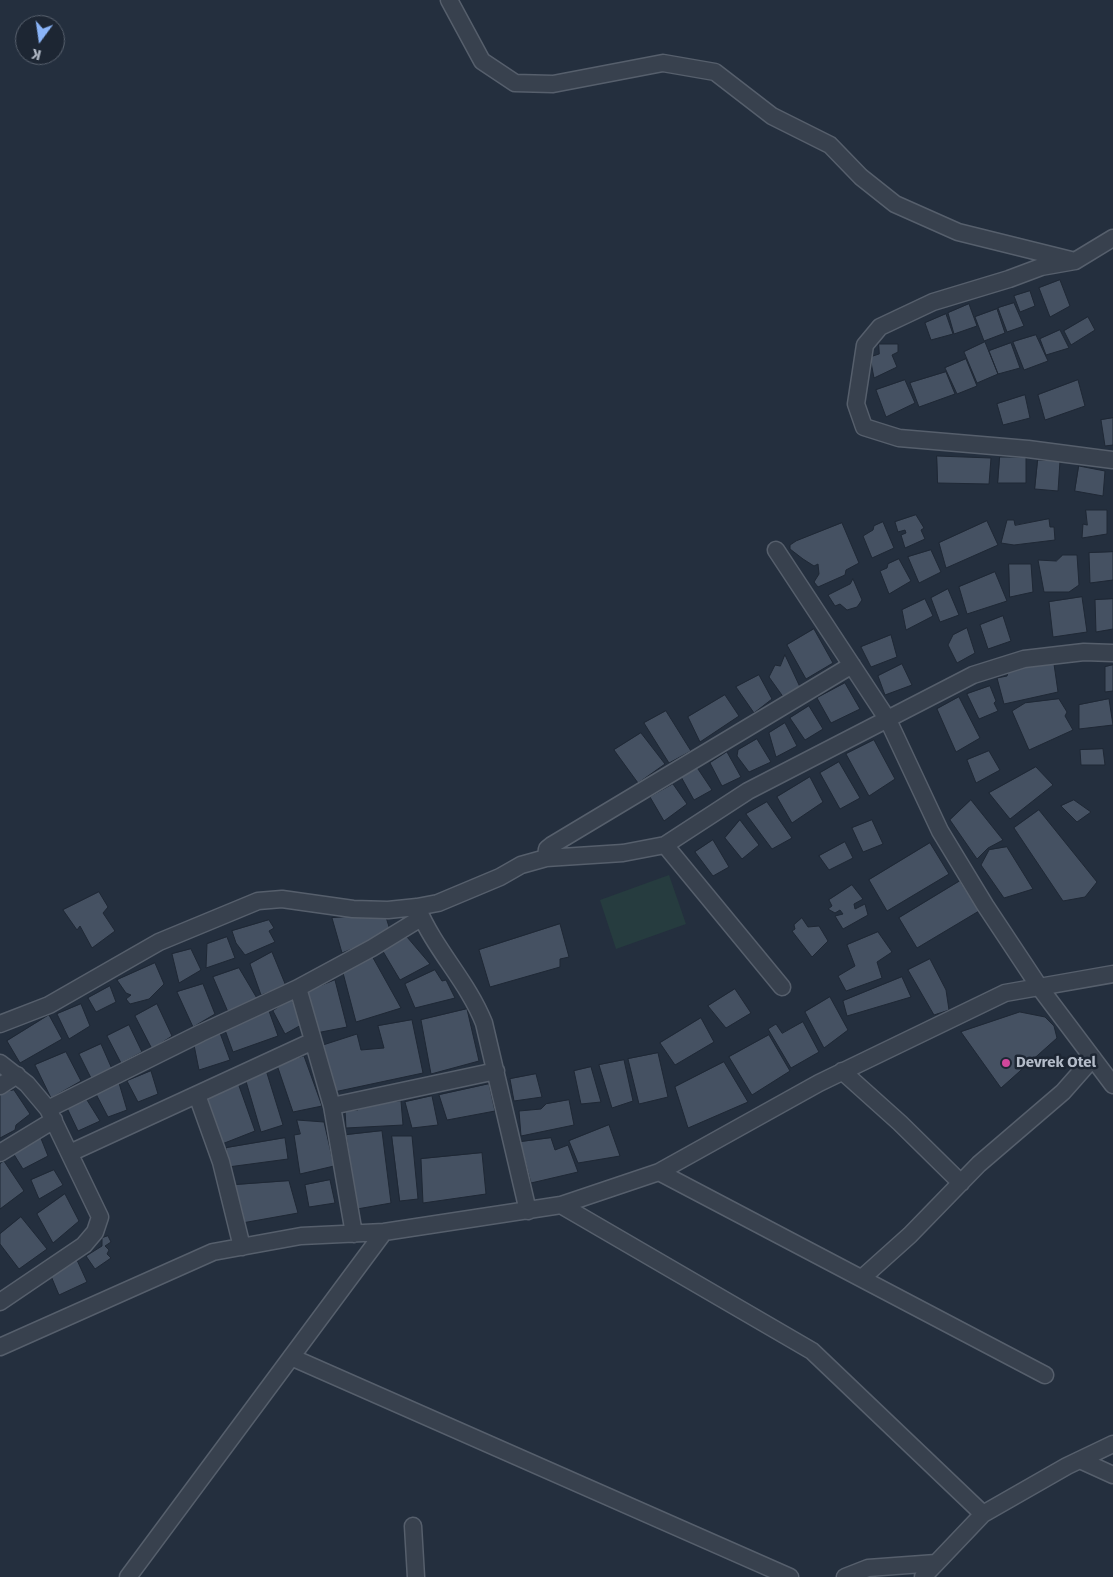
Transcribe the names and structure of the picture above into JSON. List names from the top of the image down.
{
  "places": ["Devrek Otel"],
  "north": "bottom"
}
